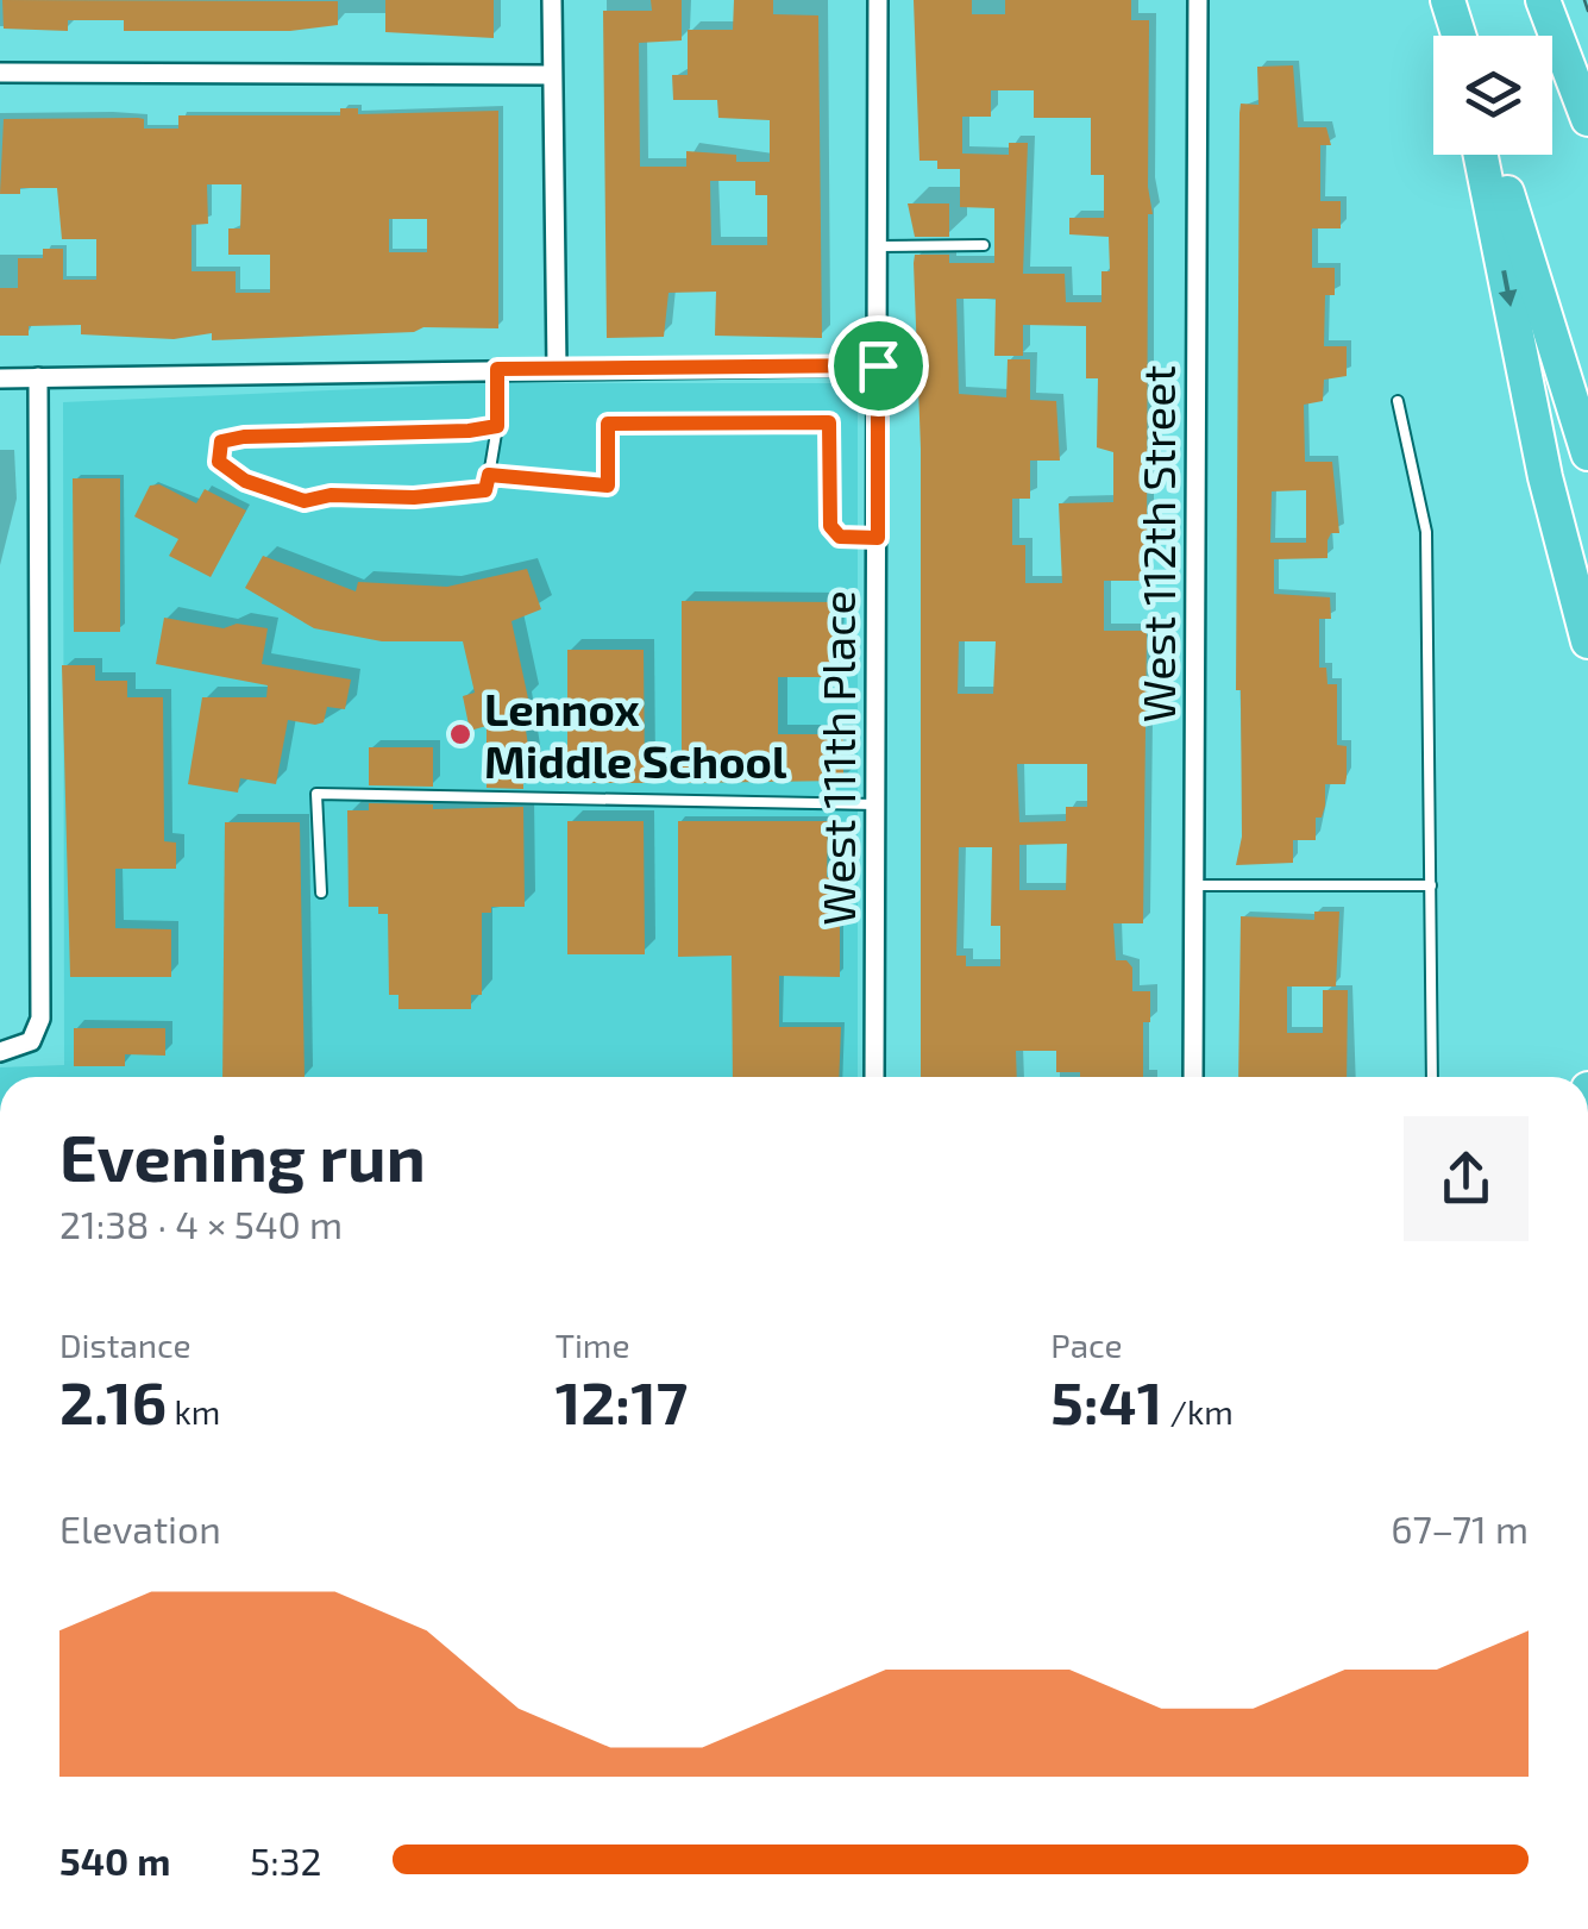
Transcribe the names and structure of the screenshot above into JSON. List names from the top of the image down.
{
  "streets": {
    "street": ["West 112th Street", "West 111th Place"]
  },
  "places": ["Lennox Middle School"],
  "page": {
    "heading": ["Evening run", "21:38 · 4 × 540 m"],
    "stats": [
      ["Distance", "2.16 km"],
      ["Time", "12:17"],
      ["Pace", "5:41 /km"]
    ],
    "chart": ["Elevation", "67–71 m"],
    "list": [
      {
        "name": "540 m",
        "note": "5:32"
      }
    ]
  }
}
